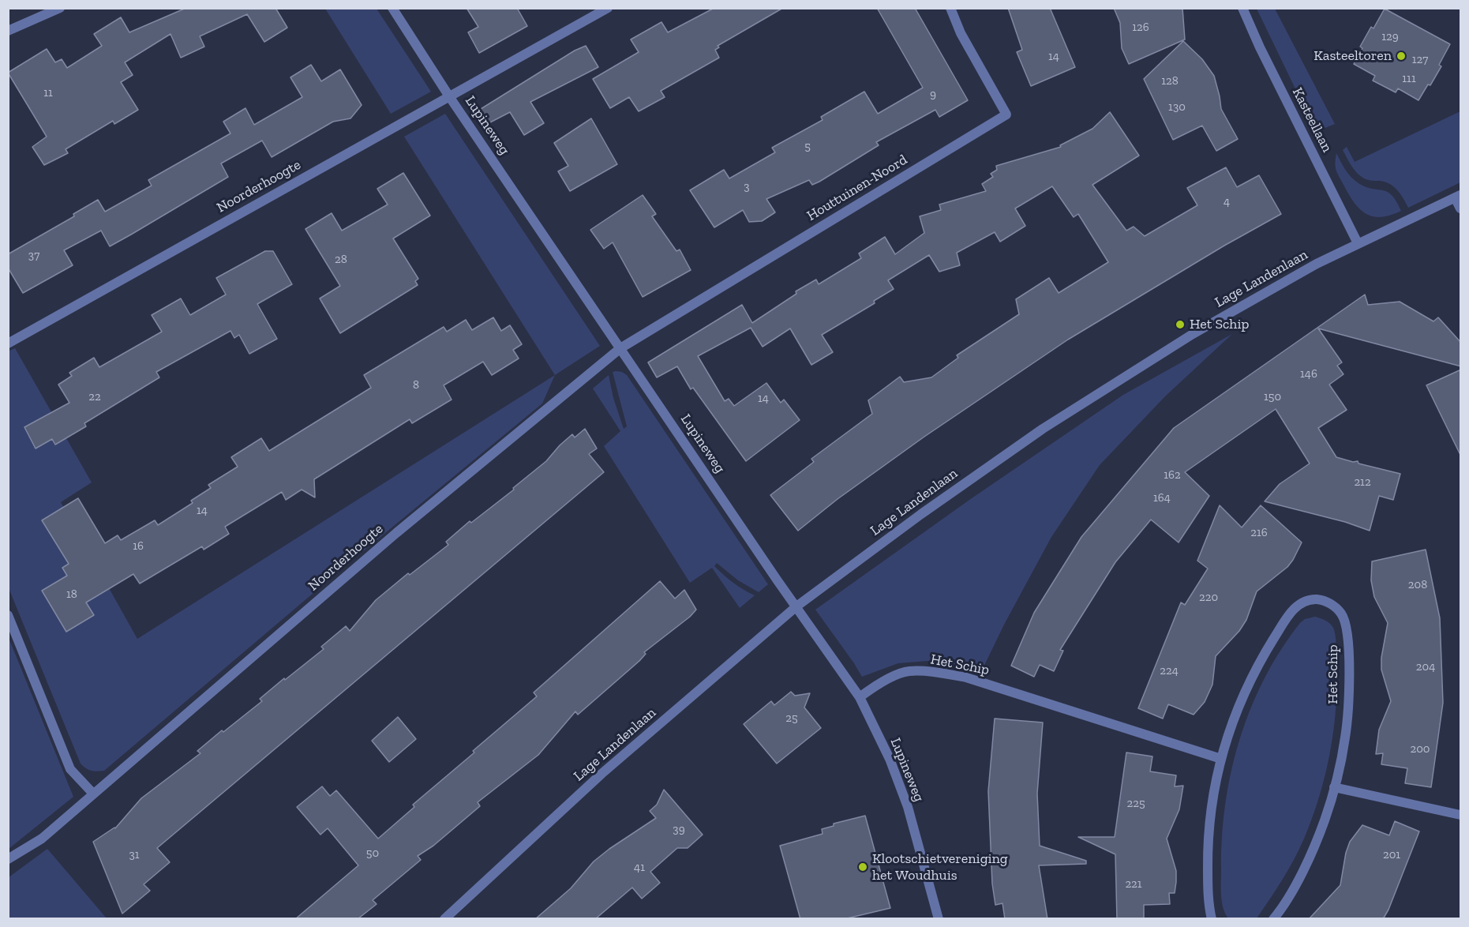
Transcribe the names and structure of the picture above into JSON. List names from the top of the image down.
{
  "streets": {
    "street": [
      "Kasteellaan",
      "Lupineweg",
      "Noorderhoogte",
      "Houttuinen-Noord",
      "Lage Landenlaan",
      "Het Schip"
    ]
  },
  "crossings": [
    ["Kasteellaan", "Lage Landenlaan"],
    ["Lupineweg", "Noorderhoogte"],
    ["Lupineweg", "Houttuinen-Noord"],
    ["Lupineweg", "Lage Landenlaan"],
    ["Lupineweg", "Het Schip"],
    ["Noorderhoogte", "Houttuinen-Noord"]
  ],
  "places": ["Kasteeltoren", "Het Schip", "Klootschietvereniging het Woudhuis"],
  "house_numbers": [
    "126",
    "129",
    "14",
    "127",
    "111",
    "128",
    "11",
    "9",
    "130",
    "5",
    "3",
    "4",
    "37",
    "28",
    "146",
    "8",
    "22",
    "150",
    "14",
    "162",
    "212",
    "164",
    "14",
    "216",
    "16",
    "208",
    "18",
    "220",
    "204",
    "224",
    "25",
    "200",
    "225",
    "39",
    "50",
    "31",
    "201",
    "41",
    "221"
  ]
}
